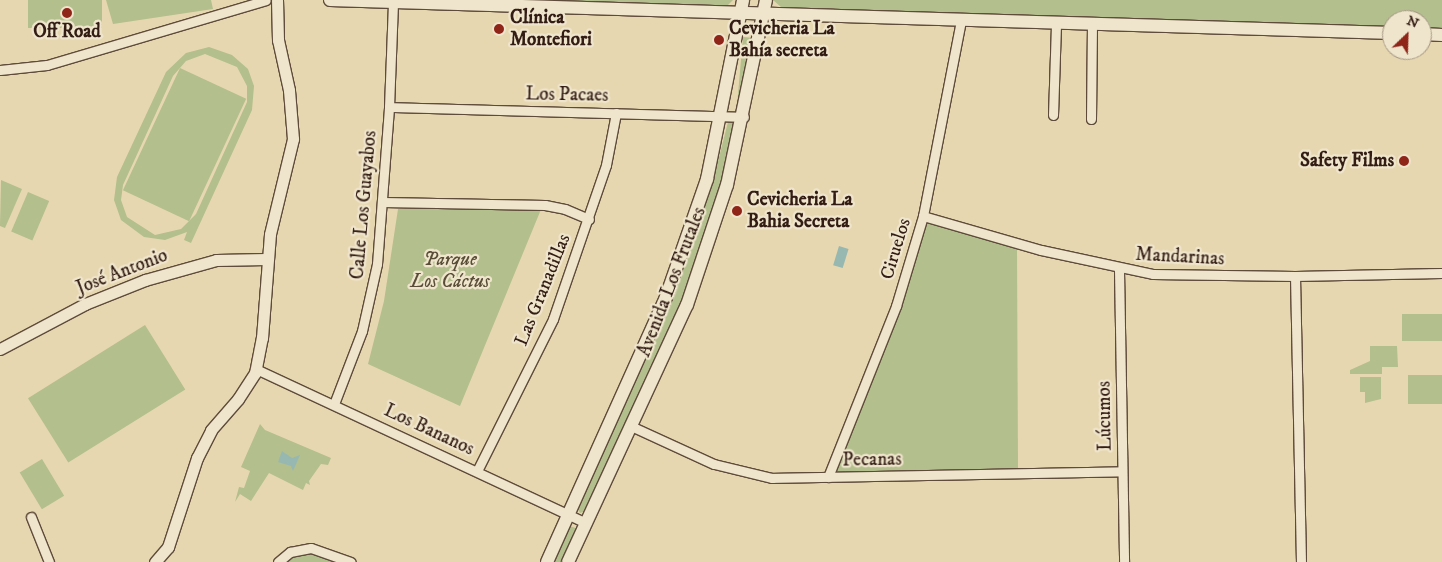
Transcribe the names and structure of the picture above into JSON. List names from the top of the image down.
{
  "streets": {
    "main road": ["Avenida Los Frutales"],
    "street": [
      "Los Pacaes",
      "Calle Los Guayabos",
      "Ciruelos",
      "Mandarinas",
      "José Antonio",
      "Las Granadillas",
      "Lúcumos",
      "Los Bananos",
      "Pecanas"
    ]
  },
  "crossings": [
    ["Los Pacaes", "Calle Los Guayabos"],
    ["Los Pacaes", "Avenida Los Frutales"],
    ["Los Pacaes", "Las Granadillas"],
    ["Calle Los Guayabos", "Los Bananos"],
    ["Ciruelos", "Mandarinas"],
    ["Ciruelos", "Pecanas"],
    ["Mandarinas", "Lúcumos"],
    ["Avenida Los Frutales", "Los Bananos"],
    ["Avenida Los Frutales", "Pecanas"],
    ["Las Granadillas", "Los Bananos"],
    ["Lúcumos", "Pecanas"]
  ],
  "parks": ["Parque Los Cáctus"],
  "places": [
    "Off Road",
    "Clínica Montefiori",
    "Cevicheria La Bahía secreta",
    "Safety Films",
    "Cevicheria La Bahia Secreta"
  ],
  "north": "top right"
}
